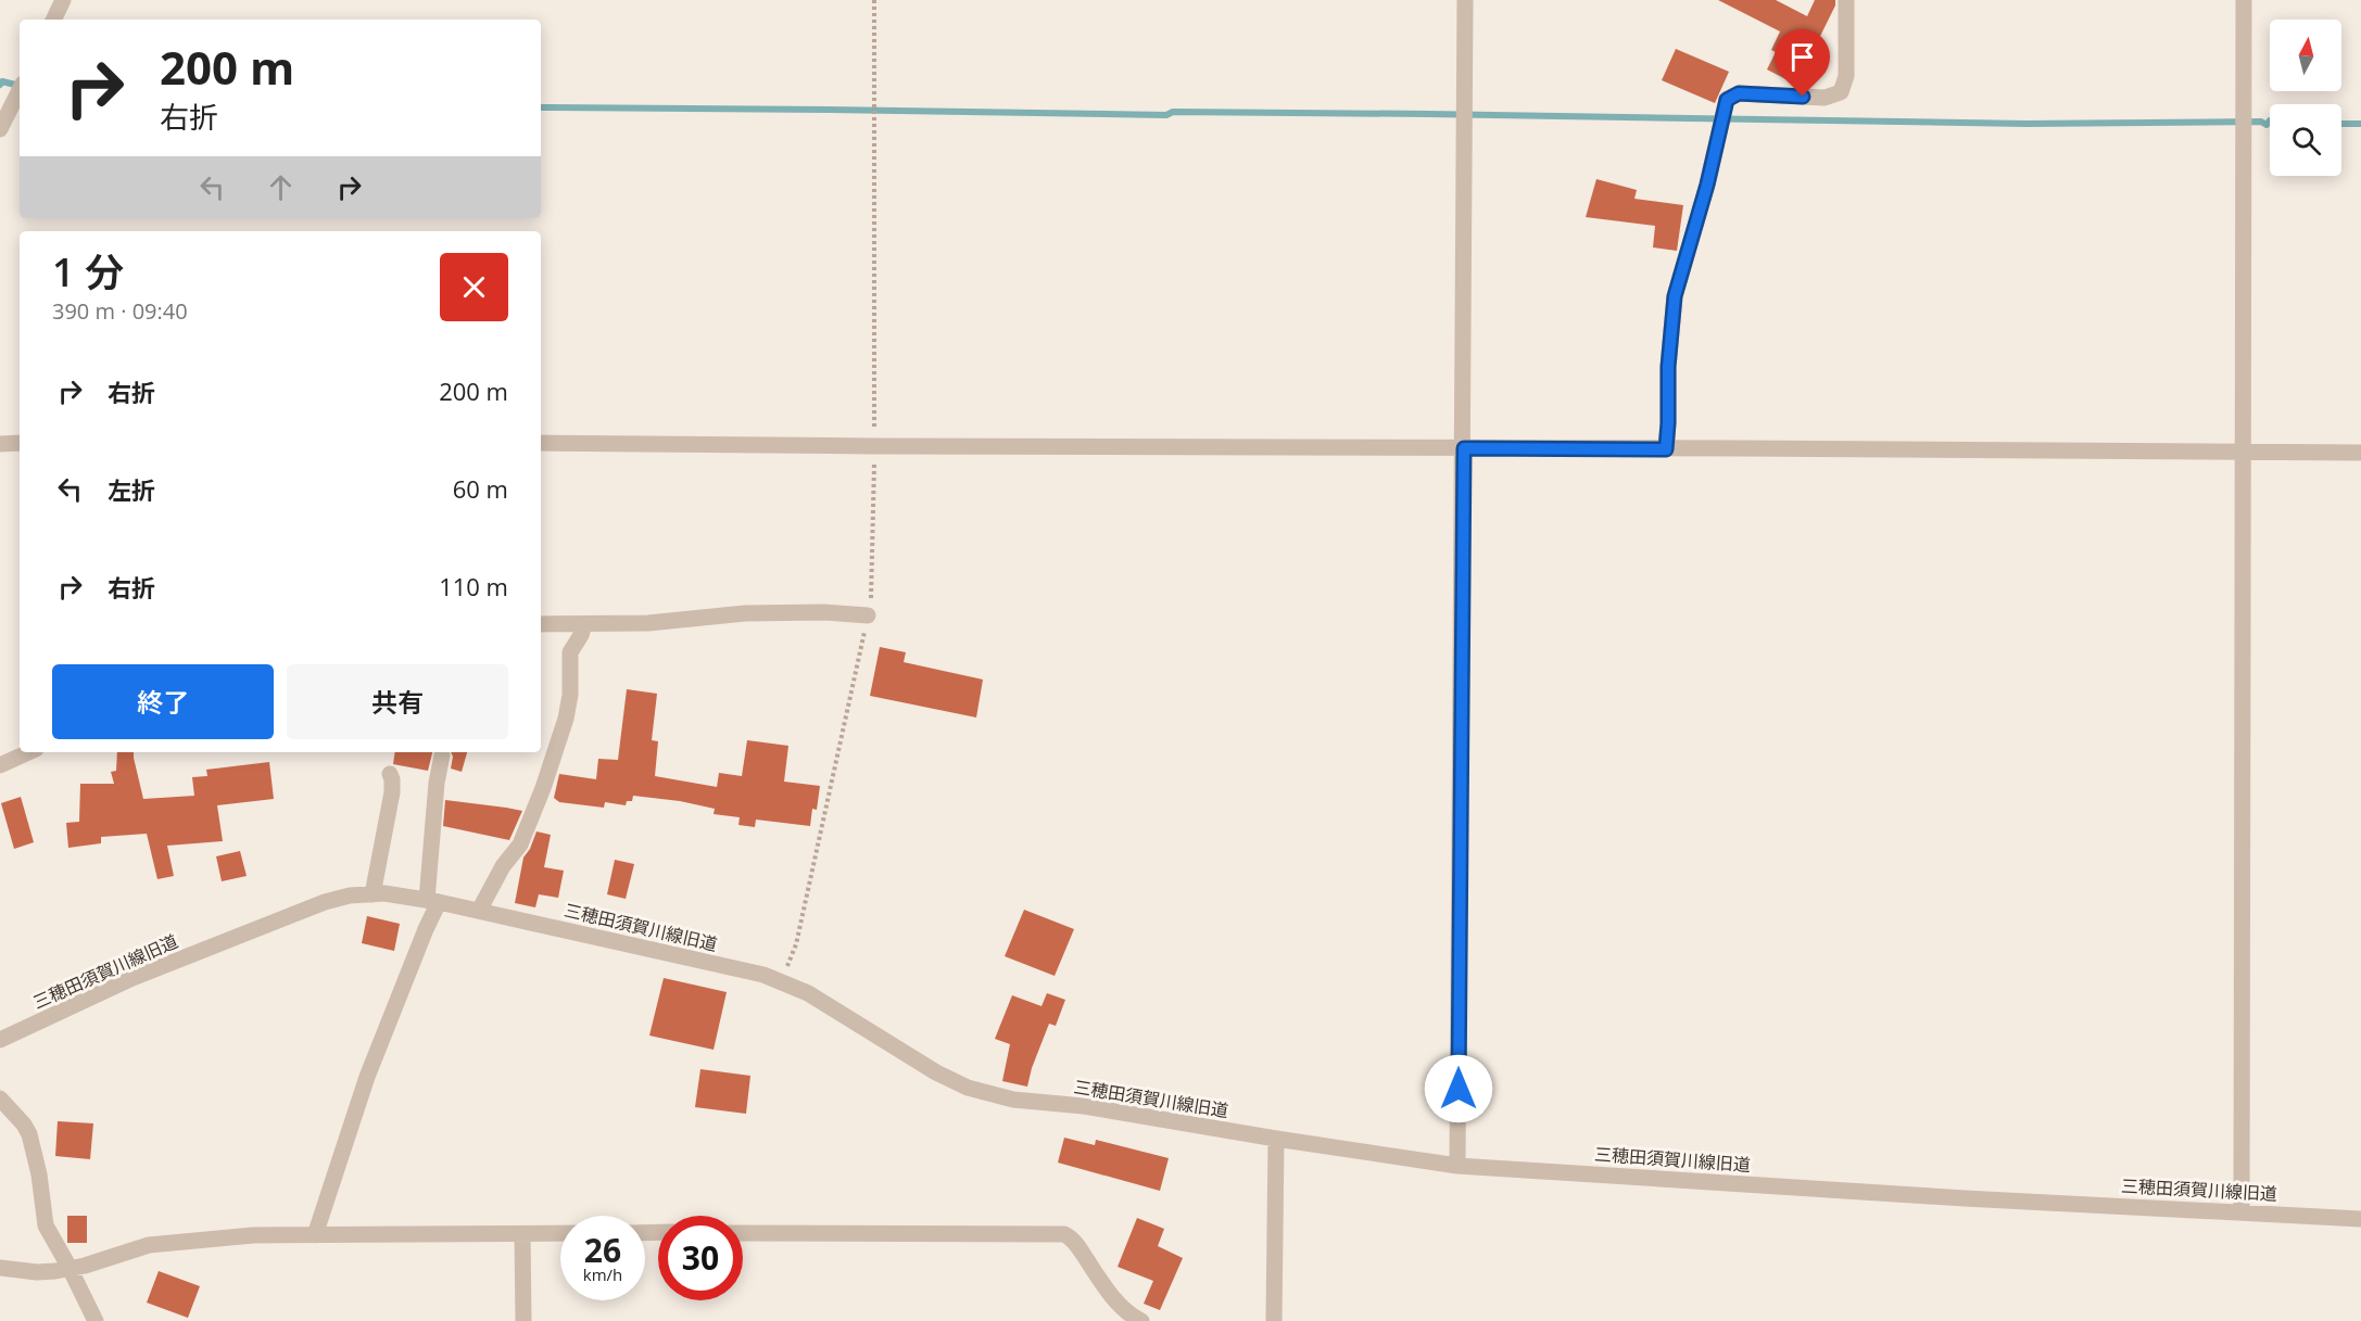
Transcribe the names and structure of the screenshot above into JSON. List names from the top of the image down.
{
  "streets": {
    "street": ["三穂田須賀川線旧道"]
  },
  "north": "top",
  "page": {
    "turn": ["200 m", "右折"],
    "heading": ["1 分", "390 m · 09:40"],
    "list": [
      {
        "name": "右折",
        "value": "200 m"
      },
      {
        "name": "左折",
        "value": "60 m"
      },
      {
        "name": "右折",
        "value": "110 m"
      }
    ],
    "buttons": ["終了", "共有"],
    "speed": "26 km/h",
    "limit": "30"
  }
}
